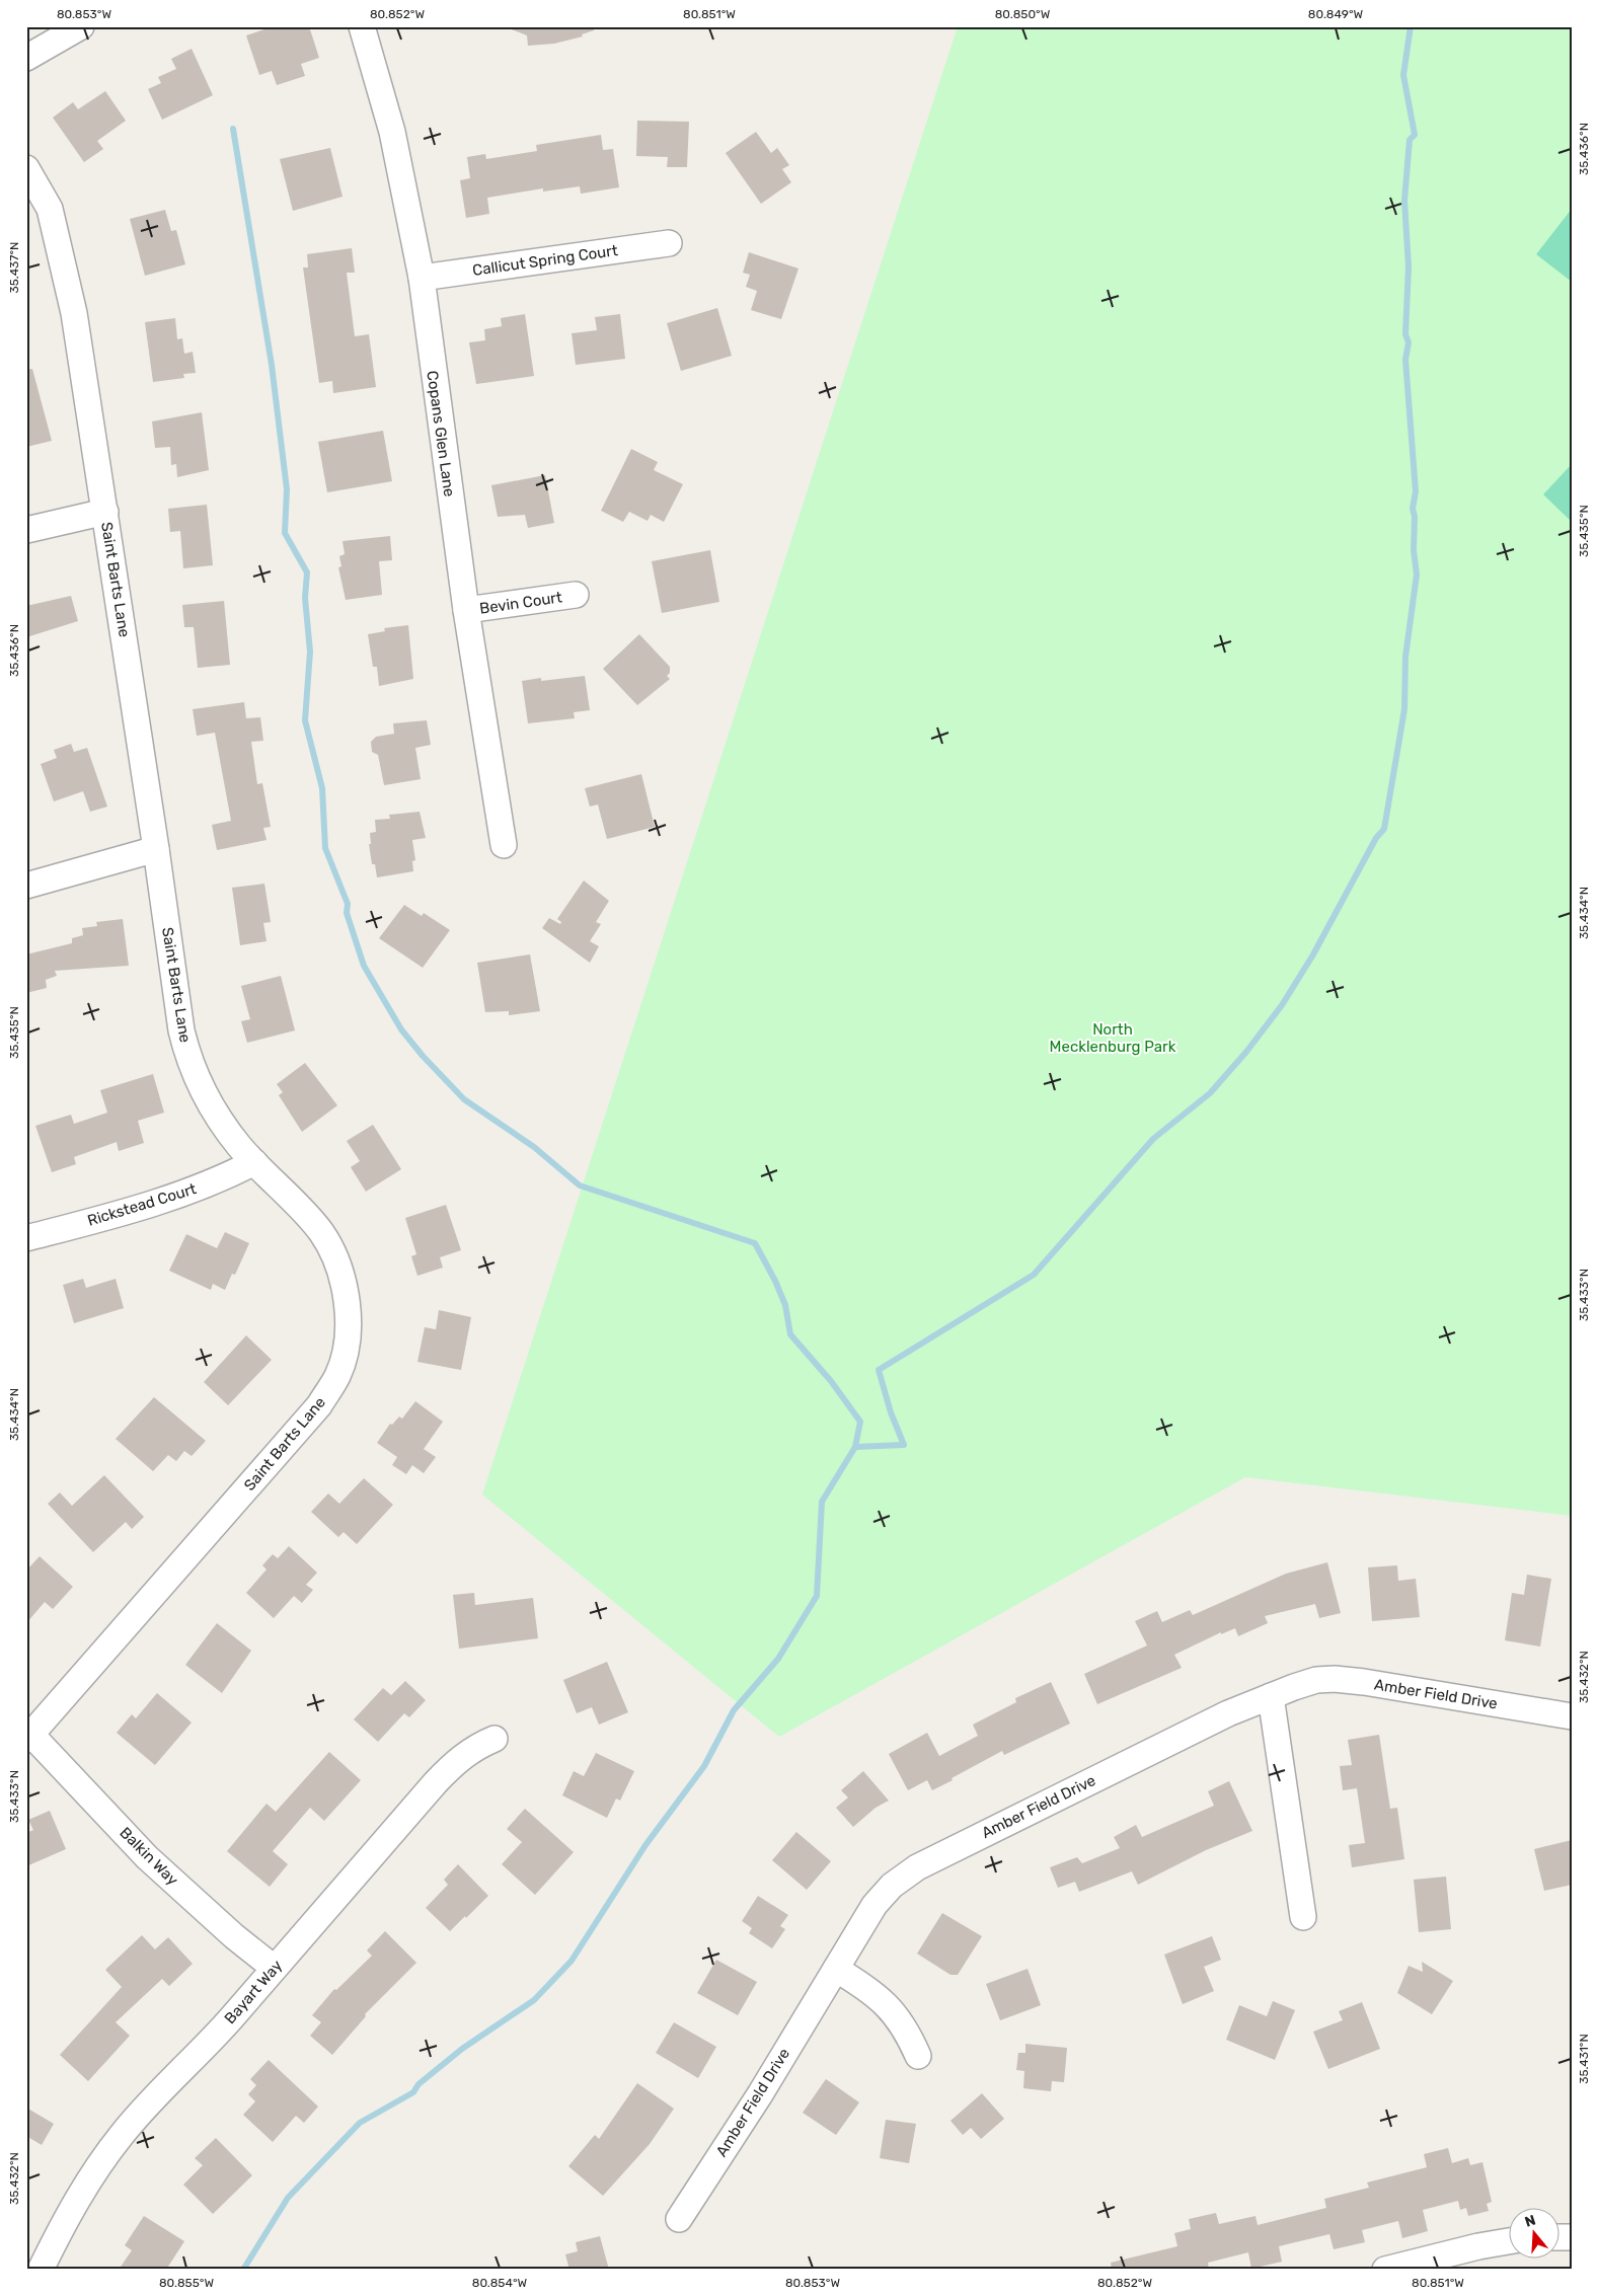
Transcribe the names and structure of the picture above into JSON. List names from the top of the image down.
{
  "streets": {
    "street": [
      "Callicut Spring Court",
      "Copans Glen Lane",
      "Saint Barts Lane",
      "Bevin Court",
      "Rickstead Court",
      "Amber Field Drive",
      "Balkin Way",
      "Bayart Way"
    ]
  },
  "crossings": [
    ["Callicut Spring Court", "Copans Glen Lane"],
    ["Copans Glen Lane", "Bevin Court"],
    ["Saint Barts Lane", "Rickstead Court"],
    ["Saint Barts Lane", "Balkin Way"],
    ["Balkin Way", "Bayart Way"]
  ],
  "parks": ["North Mecklenburg Park"],
  "north": "top",
  "coordinates": [
    "80.853°W",
    "80.852°W",
    "80.851°W",
    "80.850°W",
    "80.849°W",
    "35.436°N",
    "35.437°N",
    "35.435°N",
    "35.434°N",
    "35.433°N",
    "35.432°N",
    "35.431°N",
    "80.855°W",
    "80.854°W"
  ]
}
